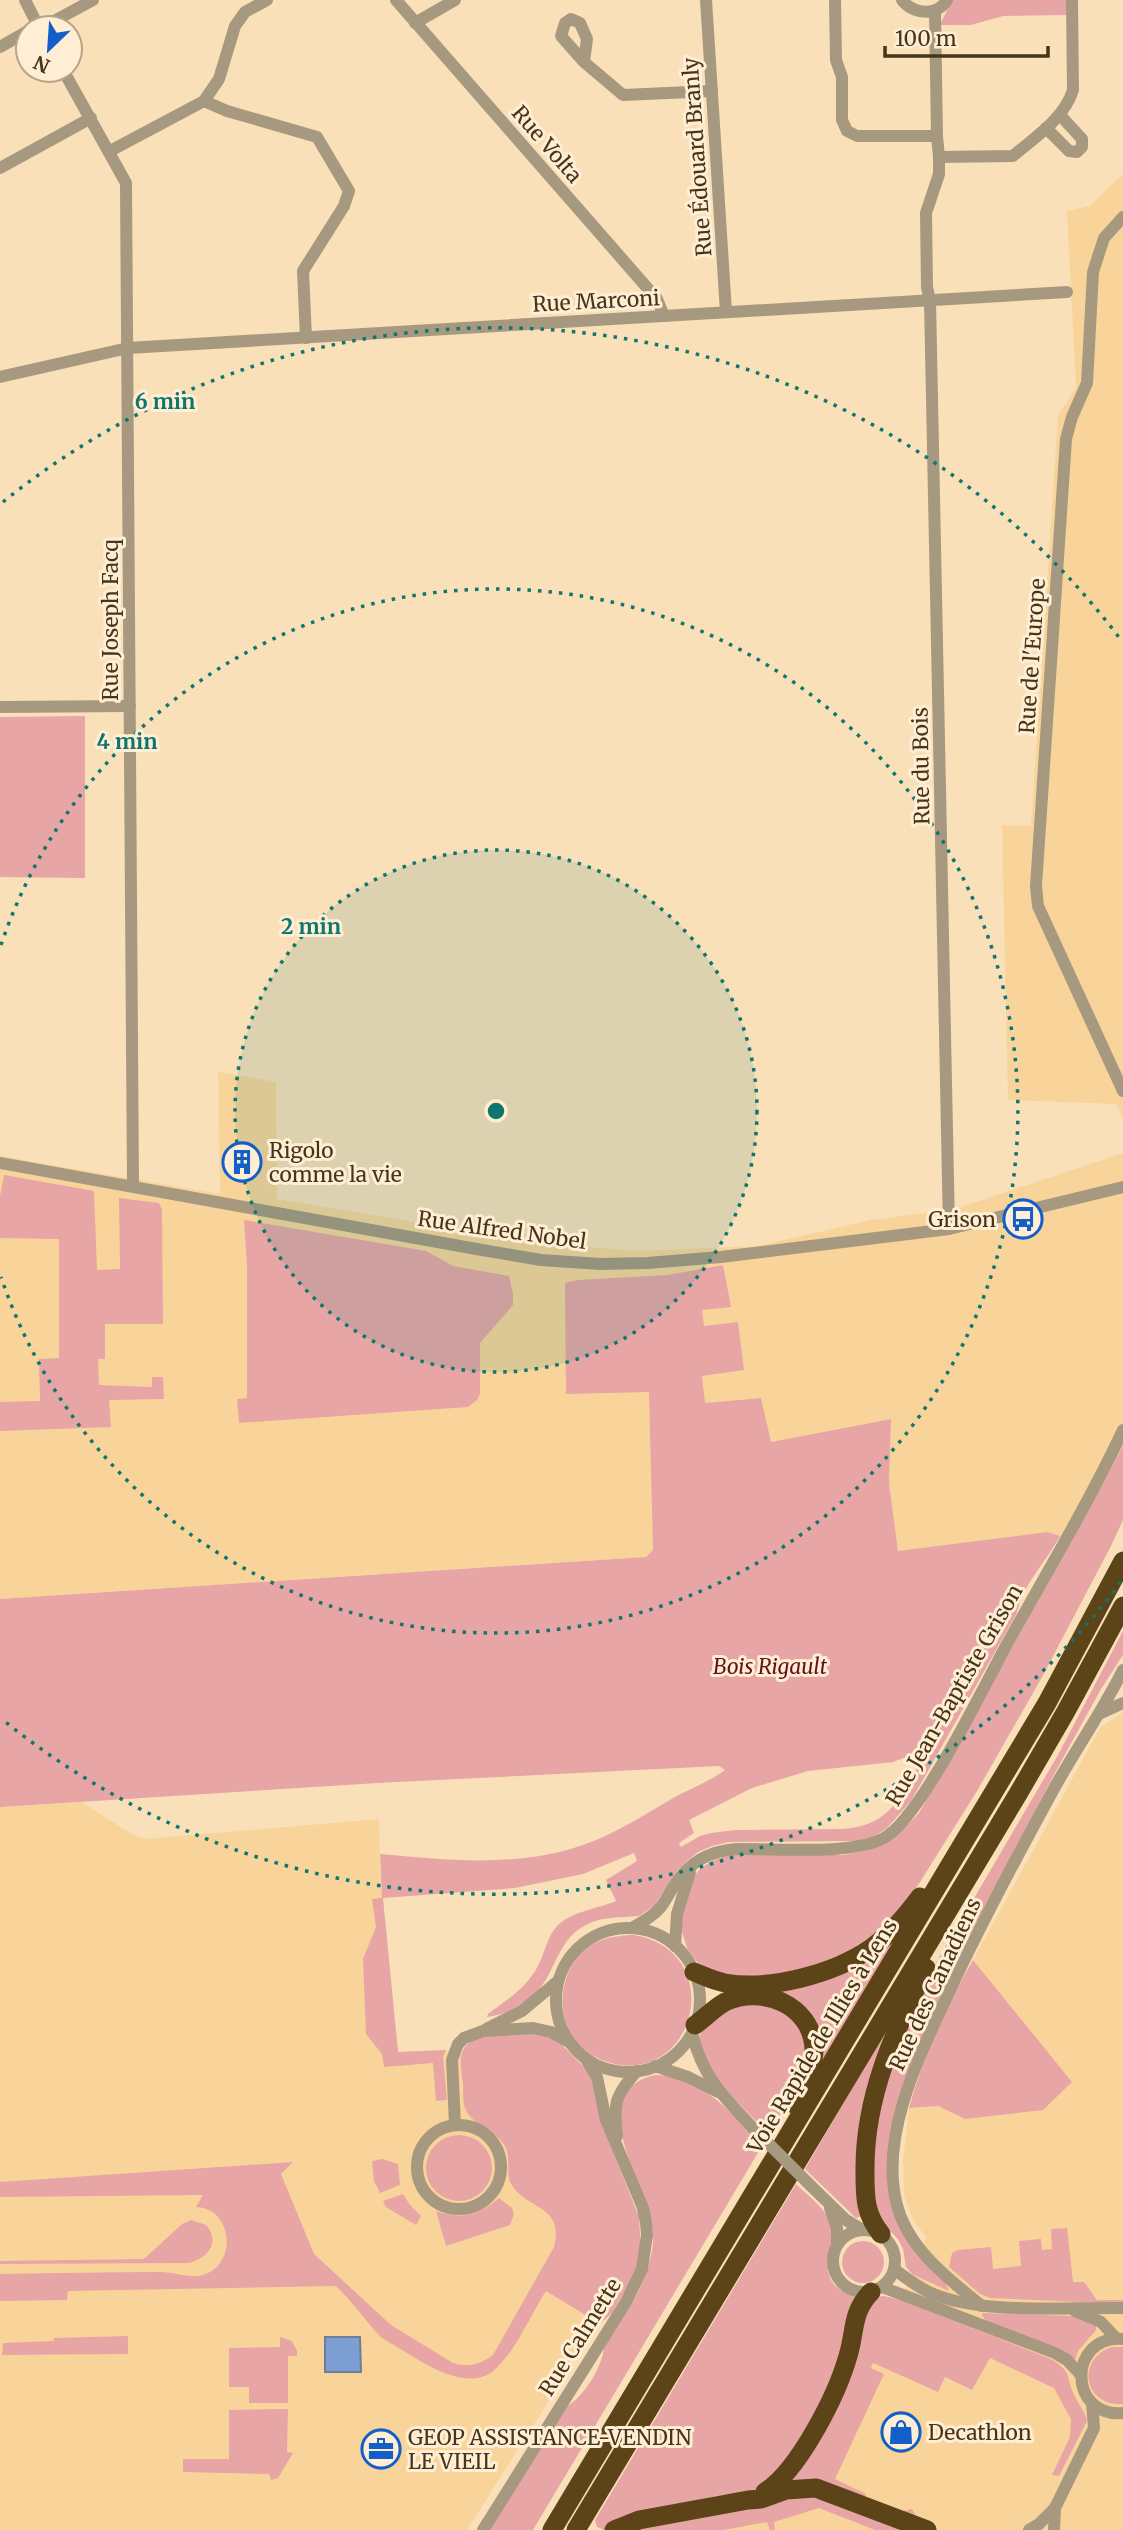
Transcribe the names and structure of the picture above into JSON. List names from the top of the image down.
{
  "streets": {
    "highway": ["Voie Rapide de Illies à Lens"],
    "street": [
      "Rue Volta",
      "Rue Édouard Branly",
      "Rue Marconi",
      "Rue Joseph Facq",
      "Rue de l'Europe",
      "Rue du Bois",
      "Rue Alfred Nobel",
      "Rue Jean-Baptiste Grison",
      "Rue des Canadiens",
      "Rue Calmette"
    ]
  },
  "crossings": [
    ["Rue Volta", "Rue Marconi"],
    ["Rue Édouard Branly", "Rue Marconi"],
    ["Rue Marconi", "Rue Joseph Facq"],
    ["Rue Marconi", "Rue du Bois"],
    ["Rue Joseph Facq", "Rue Alfred Nobel"],
    ["Rue du Bois", "Rue Alfred Nobel"],
    ["Rue Jean-Baptiste Grison", "Rue Calmette"]
  ],
  "parks": ["Bois Rigault"],
  "places": {
    "building": ["Rigolo comme la vie"],
    "bus stop": ["Grison"],
    "shop": ["Decathlon"],
    "office": ["GEOP ASSISTANCE-VENDIN LE VIEIL"]
  },
  "scale_bar": "100 m",
  "north": "bottom left",
  "rings": ["6 min", "4 min", "2 min"]
}
